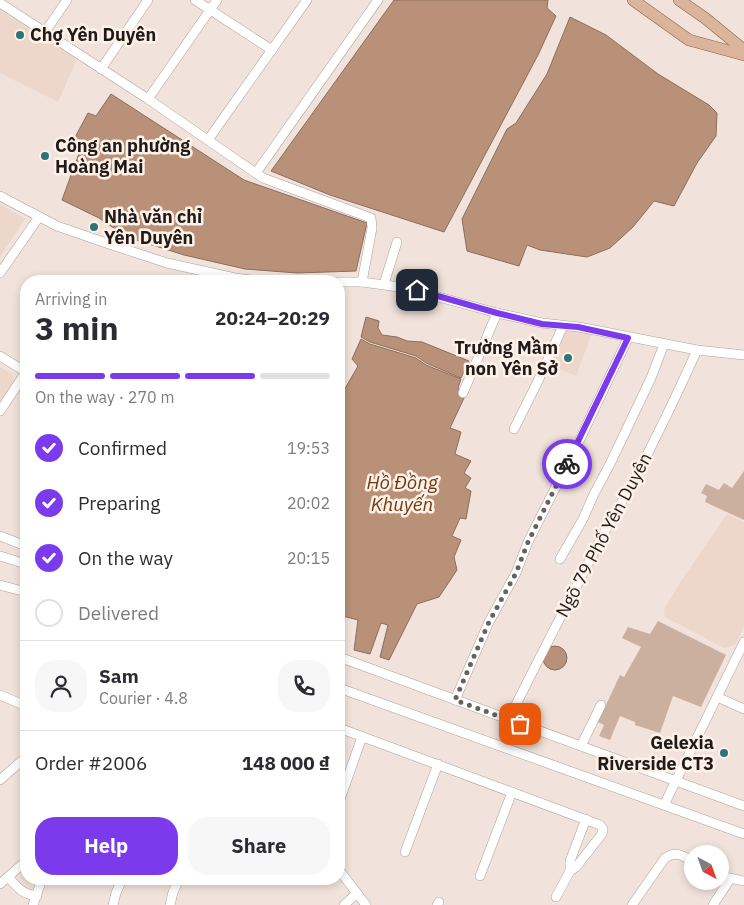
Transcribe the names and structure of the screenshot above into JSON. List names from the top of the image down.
{
  "streets": {
    "street": ["Ngõ 79 Phố Yên Duyên"]
  },
  "water": ["Hồ Đồng Khuyến"],
  "places": [
    "Chợ Yên Duyên",
    "Công an phường Hoàng Mai",
    "Nhà văn chỉ Yên Duyên",
    "Trường Mầm non Yên Sở",
    "Gelexia Riverside CT3"
  ],
  "north": "bottom right",
  "page": {
    "heading": ["3 min", "Arriving in", "20:24–20:29"],
    "panel": [
      "Sam",
      "Courier · 4.8",
      "Order #2006",
      "148 000 ₫"
    ],
    "bar": "On the way · 270 m",
    "list": [
      ["Confirmed", "19:53"],
      ["Preparing", "20:02"],
      ["On the way", "20:15"],
      "Delivered"
    ],
    "buttons": ["Help", "Share"]
  }
}
